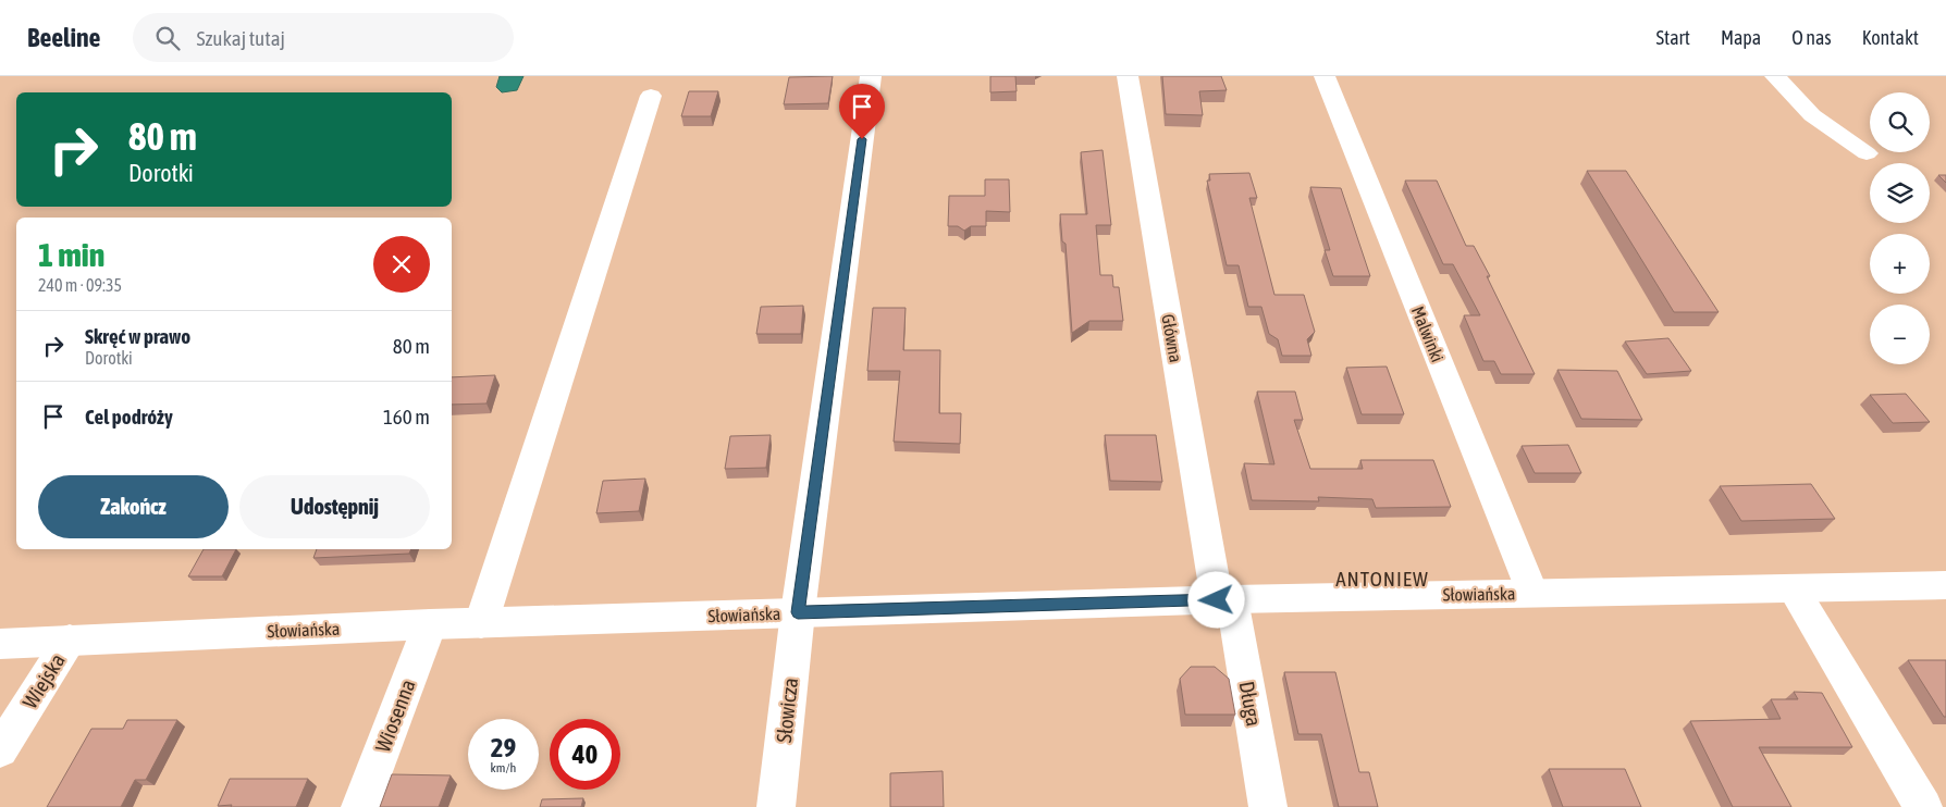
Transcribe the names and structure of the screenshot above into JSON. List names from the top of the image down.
{
  "streets": {
    "street": [
      "Malwinki",
      "Główna",
      "Słowiańska",
      "Wiejska",
      "Długa",
      "Słowicza",
      "Wiosenna"
    ]
  },
  "crossings": [
    ["Malwinki", "Słowiańska"],
    ["Główna", "Słowiańska"],
    ["Główna", "Długa"],
    ["Słowiańska", "Wiejska"],
    ["Słowiańska", "Długa"],
    ["Słowiańska", "Słowicza"],
    ["Słowiańska", "Wiosenna"]
  ],
  "districts": ["ANTONIEW"],
  "page": {
    "header": "Beeline",
    "search": "Szukaj tutaj",
    "nav": [
      "Start",
      "Mapa",
      "O nas",
      "Kontakt"
    ],
    "map_buttons": ["+", "−"],
    "turn": ["80 m", "Dorotki"],
    "heading": ["1 min", "240 m · 09:35"],
    "list": [
      {
        "name": "Skręć w prawo",
        "note": "Dorotki",
        "value": "80 m"
      },
      {
        "name": "Cel podróży",
        "value": "160 m"
      }
    ],
    "buttons": ["Zakończ", "Udostępnij"],
    "speed": "29 km/h",
    "limit": "40"
  }
}
